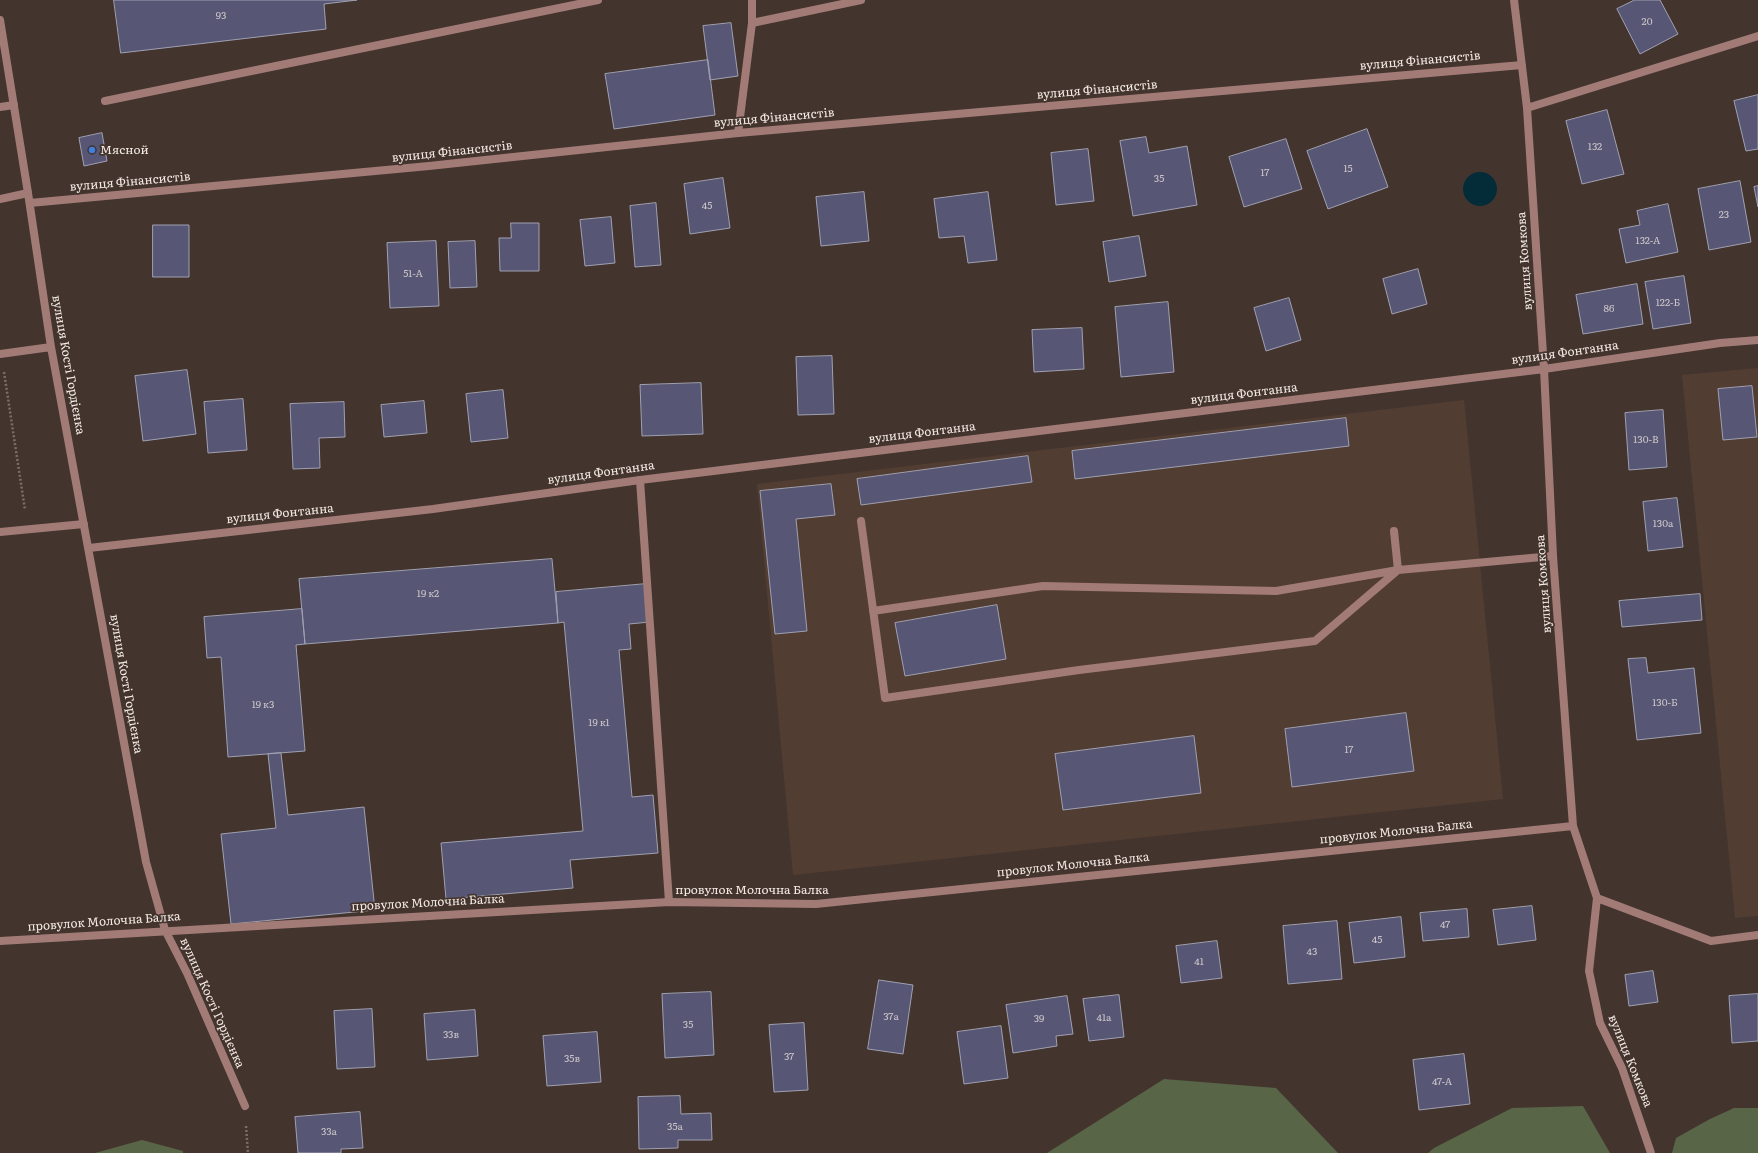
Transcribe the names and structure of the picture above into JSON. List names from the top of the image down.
{
  "streets": {
    "street": [
      "вулиця Фінансистів",
      "вулиця Комкова",
      "вулиця Фонтанна",
      "вулиця Кості Гордієнка",
      "провулок Молочна Балка"
    ]
  },
  "crossings": [
    ["вулиця Фінансистів", "вулиця Комкова"],
    ["вулиця Фінансистів", "вулиця Кості Гордієнка"],
    ["вулиця Комкова", "вулиця Фонтанна"],
    ["вулиця Комкова", "провулок Молочна Балка"],
    ["вулиця Фонтанна", "вулиця Кості Гордієнка"],
    ["вулиця Кості Гордієнка", "провулок Молочна Балка"]
  ],
  "places": ["Мясной"],
  "house_numbers": [
    "93",
    "20",
    "132",
    "15",
    "17",
    "35",
    "45",
    "23",
    "132-А",
    "51-А",
    "122-Б",
    "86",
    "130-В",
    "130а",
    "19 к2",
    "130-Б",
    "19 к3",
    "19 к1",
    "17",
    "47",
    "45",
    "43",
    "41",
    "37а",
    "41а",
    "39",
    "35",
    "33в",
    "37",
    "35в",
    "47-А",
    "35а",
    "33а"
  ]
}
